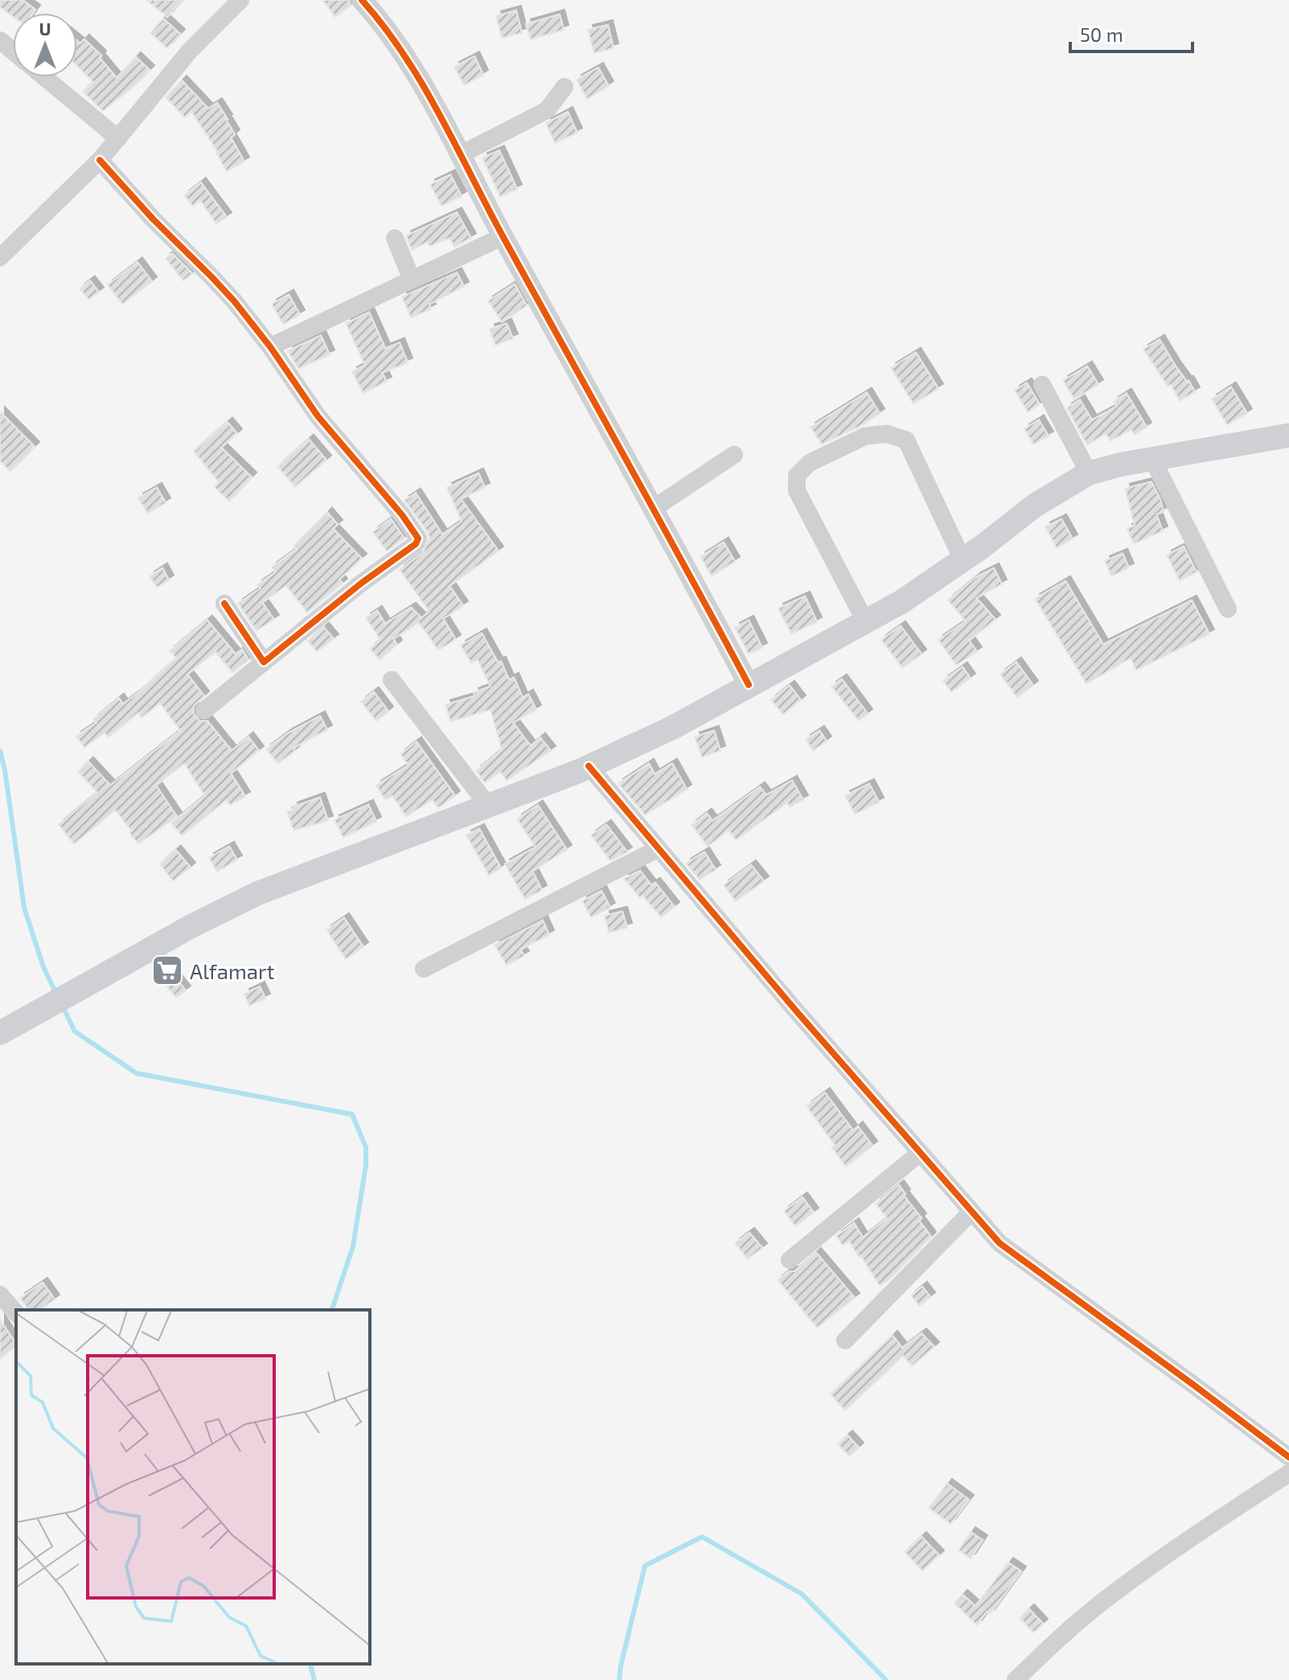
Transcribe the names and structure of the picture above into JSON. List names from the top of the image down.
{
  "places": {
    "supermarket": ["Alfamart"]
  },
  "scale_bar": "50 m",
  "north": "top"
}
